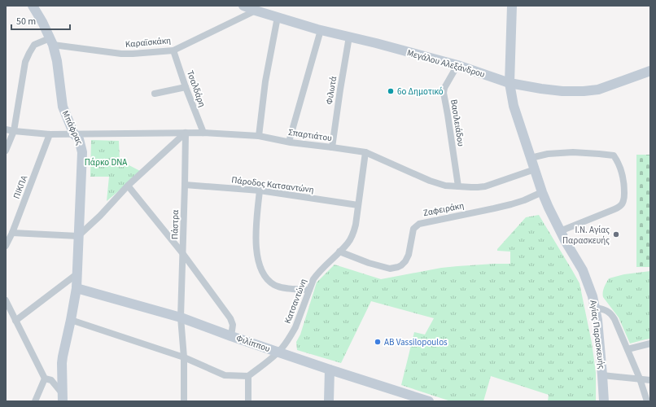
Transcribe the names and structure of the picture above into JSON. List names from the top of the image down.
{
  "streets": {
    "street": [
      "Καραϊσκάκη",
      "Μεγάλου Αλεξάνδρου",
      "Τσαλδάρη",
      "Φιλωτά",
      "Βασιλειάδου",
      "Μπάφρας",
      "Σπαρτιάτου",
      "Πάροδος Κατσαντώνη",
      "ΠΙΚΠΑ",
      "Ζαφειράκη",
      "Πάστρα",
      "Κατσαντώνη",
      "Αγίας Παρασκευής",
      "Φιλίππου"
    ]
  },
  "crossings": [
    ["Καραϊσκάκη", "Μεγάλου Αλεξάνδρου"],
    ["Καραϊσκάκη", "Τσαλδάρη"],
    ["Καραϊσκάκη", "Μπάφρας"],
    ["Μεγάλου Αλεξάνδρου", "Φιλωτά"],
    ["Μεγάλου Αλεξάνδρου", "Βασιλειάδου"],
    ["Μεγάλου Αλεξάνδρου", "Αγίας Παρασκευής"],
    ["Τσαλδάρη", "Σπαρτιάτου"],
    ["Φιλωτά", "Σπαρτιάτου"],
    ["Βασιλειάδου", "Σπαρτιάτου"],
    ["Μπάφρας", "Σπαρτιάτου"],
    ["Μπάφρας", "Φιλίππου"],
    ["Σπαρτιάτου", "ΠΙΚΠΑ"],
    ["Σπαρτιάτου", "Πάστρα"],
    ["Σπαρτιάτου", "Κατσαντώνη"],
    ["Σπαρτιάτου", "Αγίας Παρασκευής"],
    ["Πάροδος Κατσαντώνη", "Πάστρα"],
    ["Πάροδος Κατσαντώνη", "Κατσαντώνη"],
    ["Ζαφειράκη", "Κατσαντώνη"],
    ["Ζαφειράκη", "Αγίας Παρασκευής"],
    ["Πάστρα", "Φιλίππου"],
    ["Κατσαντώνη", "Φιλίππου"]
  ],
  "parks": ["Πάρκο DNA"],
  "places": ["6ο Δημοτικό", "Ι.Ν. Αγίας Παρασκευής", "AB Vassilopoulos"],
  "scale_bar": "50 m"
}
